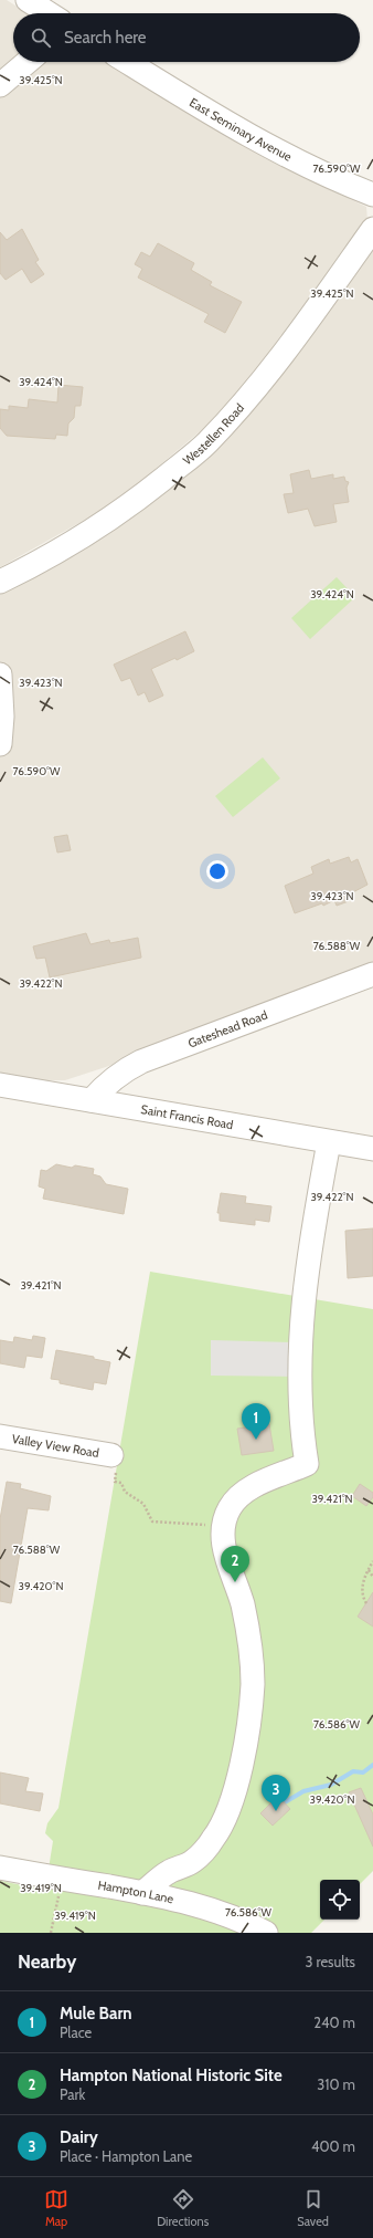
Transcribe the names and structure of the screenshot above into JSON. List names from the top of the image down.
{
  "streets": {
    "street": [
      "East Seminary Avenue",
      "Westellen Road",
      "Gateshead Road",
      "Saint Francis Road",
      "Valley View Road",
      "Hampton Lane"
    ]
  },
  "crossings": [
    ["Gateshead Road", "Saint Francis Road"]
  ],
  "page": {
    "search": "Search here",
    "pins": ["1", "2", "3"],
    "heading": ["Nearby", "3 results"],
    "list": [
      {
        "mark": "1",
        "name": "Mule Barn",
        "note": "Place",
        "value": "240 m"
      },
      {
        "mark": "2",
        "name": "Hampton National Historic Site",
        "note": "Park",
        "value": "310 m"
      },
      {
        "mark": "3",
        "name": "Dairy",
        "note": "Place · Hampton Lane",
        "value": "400 m"
      }
    ],
    "nav": ["Map", "Directions", "Saved"]
  },
  "coordinates": [
    "39.425°N",
    "76.590°W",
    "39.424°N",
    "39.423°N",
    "76.588°W",
    "39.422°N",
    "39.421°N",
    "39.420°N",
    "76.586°W",
    "39.419°N"
  ]
}
